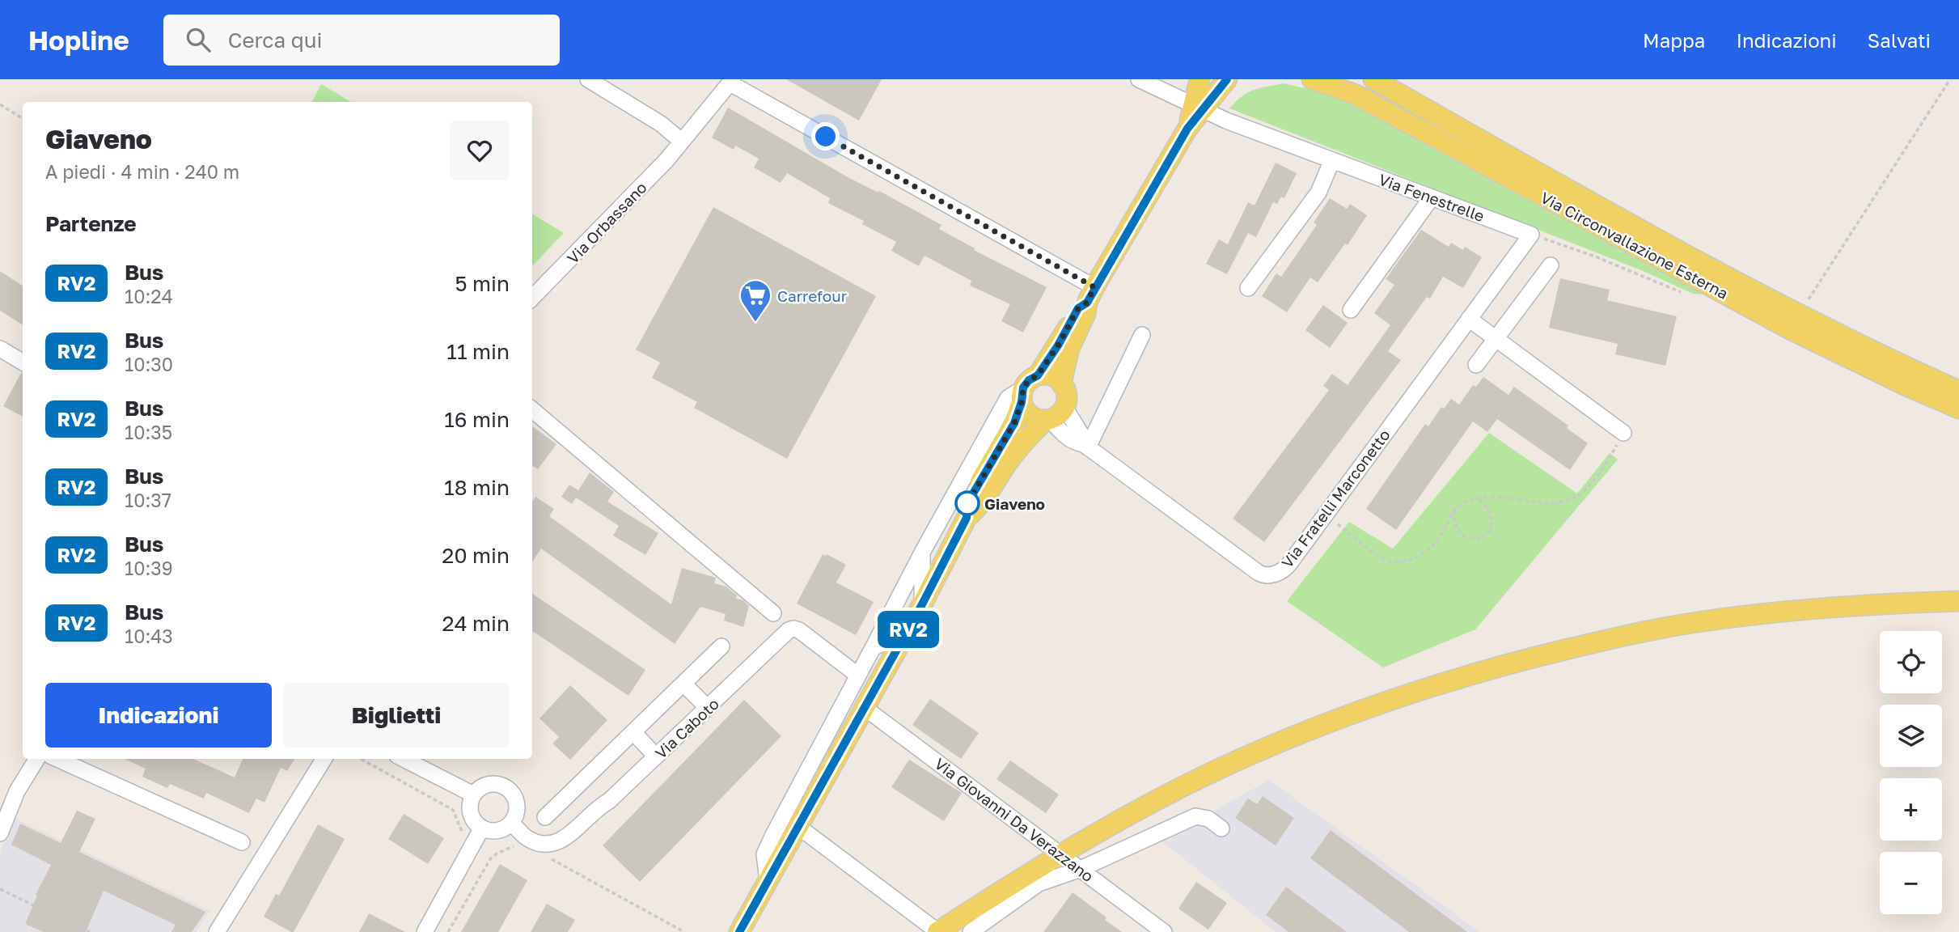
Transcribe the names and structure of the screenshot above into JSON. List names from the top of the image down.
{
  "streets": {
    "main road": ["Via Circonvallazione Esterna"],
    "street": [
      "Via Fenestrelle",
      "Via Orbassano",
      "Via Fratelli Marconetto",
      "Via Caboto",
      "Via Giovanni Da Verazzano"
    ]
  },
  "crossings": [
    ["Via Fenestrelle", "Via Fratelli Marconetto"]
  ],
  "places": {
    "supermarket": ["Carrefour"],
    "other": ["Giaveno"]
  },
  "lines": ["bus line RV2"],
  "page": {
    "header": "Hopline",
    "search": "Cerca qui",
    "nav": ["Mappa", "Indicazioni", "Salvati"],
    "on_map": "RV2",
    "heading": [
      ["Giaveno", "A piedi · 4 min · 240 m"],
      "Partenze"
    ],
    "list": [
      {
        "mark": "RV2",
        "name": "Bus",
        "note": "10:24",
        "value": "5 min"
      },
      {
        "mark": "RV2",
        "name": "Bus",
        "note": "10:30",
        "value": "11 min"
      },
      {
        "mark": "RV2",
        "name": "Bus",
        "note": "10:35",
        "value": "16 min"
      },
      {
        "mark": "RV2",
        "name": "Bus",
        "note": "10:37",
        "value": "18 min"
      },
      {
        "mark": "RV2",
        "name": "Bus",
        "note": "10:39",
        "value": "20 min"
      },
      {
        "mark": "RV2",
        "name": "Bus",
        "note": "10:43",
        "value": "24 min"
      }
    ],
    "map_buttons": ["+", "−"],
    "buttons": ["Indicazioni", "Biglietti"]
  }
}
